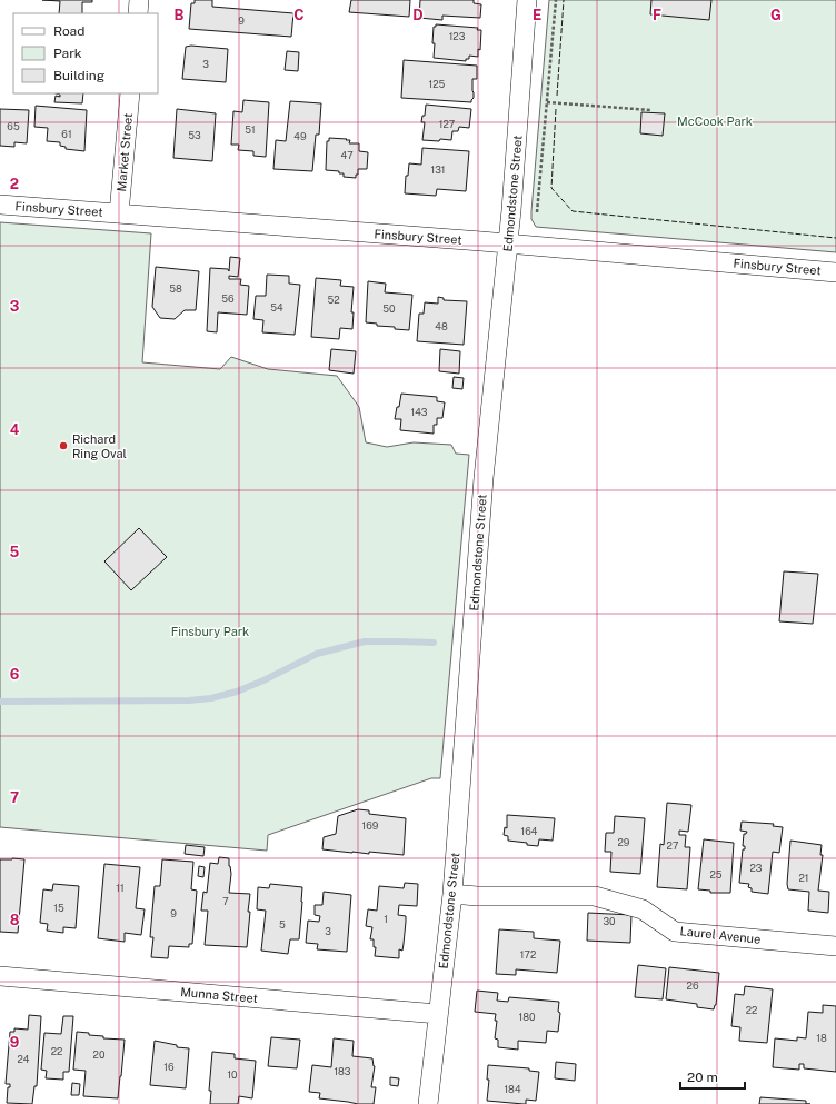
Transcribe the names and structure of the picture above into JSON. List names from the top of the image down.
{
  "streets": {
    "street": [
      "Market Street",
      "Edmondstone Street",
      "Finsbury Street",
      "Laurel Avenue",
      "Munna Street"
    ]
  },
  "crossings": [
    ["Market Street", "Finsbury Street"],
    ["Edmondstone Street", "Finsbury Street"],
    ["Edmondstone Street", "Laurel Avenue"],
    ["Edmondstone Street", "Munna Street"]
  ],
  "parks": ["McCook Park", "Finsbury Park"],
  "places": ["Richard Ring Oval"],
  "house_numbers": [
    "9",
    "123",
    "3",
    "125",
    "127",
    "65",
    "51",
    "61",
    "53",
    "49",
    "47",
    "131",
    "58",
    "56",
    "52",
    "54",
    "50",
    "48",
    "143",
    "169",
    "164",
    "29",
    "27",
    "23",
    "25",
    "21",
    "11",
    "7",
    "15",
    "9",
    "1",
    "30",
    "5",
    "3",
    "172",
    "26",
    "22",
    "180",
    "18",
    "22",
    "20",
    "24",
    "16",
    "183",
    "10",
    "184"
  ],
  "legend": ["Road", "Park", "Building"],
  "scale_bar": "20 m",
  "grid": {
    "columns": [
      "B",
      "C",
      "D",
      "E",
      "F",
      "G"
    ],
    "rows": [
      "2",
      "3",
      "4",
      "5",
      "6",
      "7",
      "8",
      "9"
    ]
  }
}
